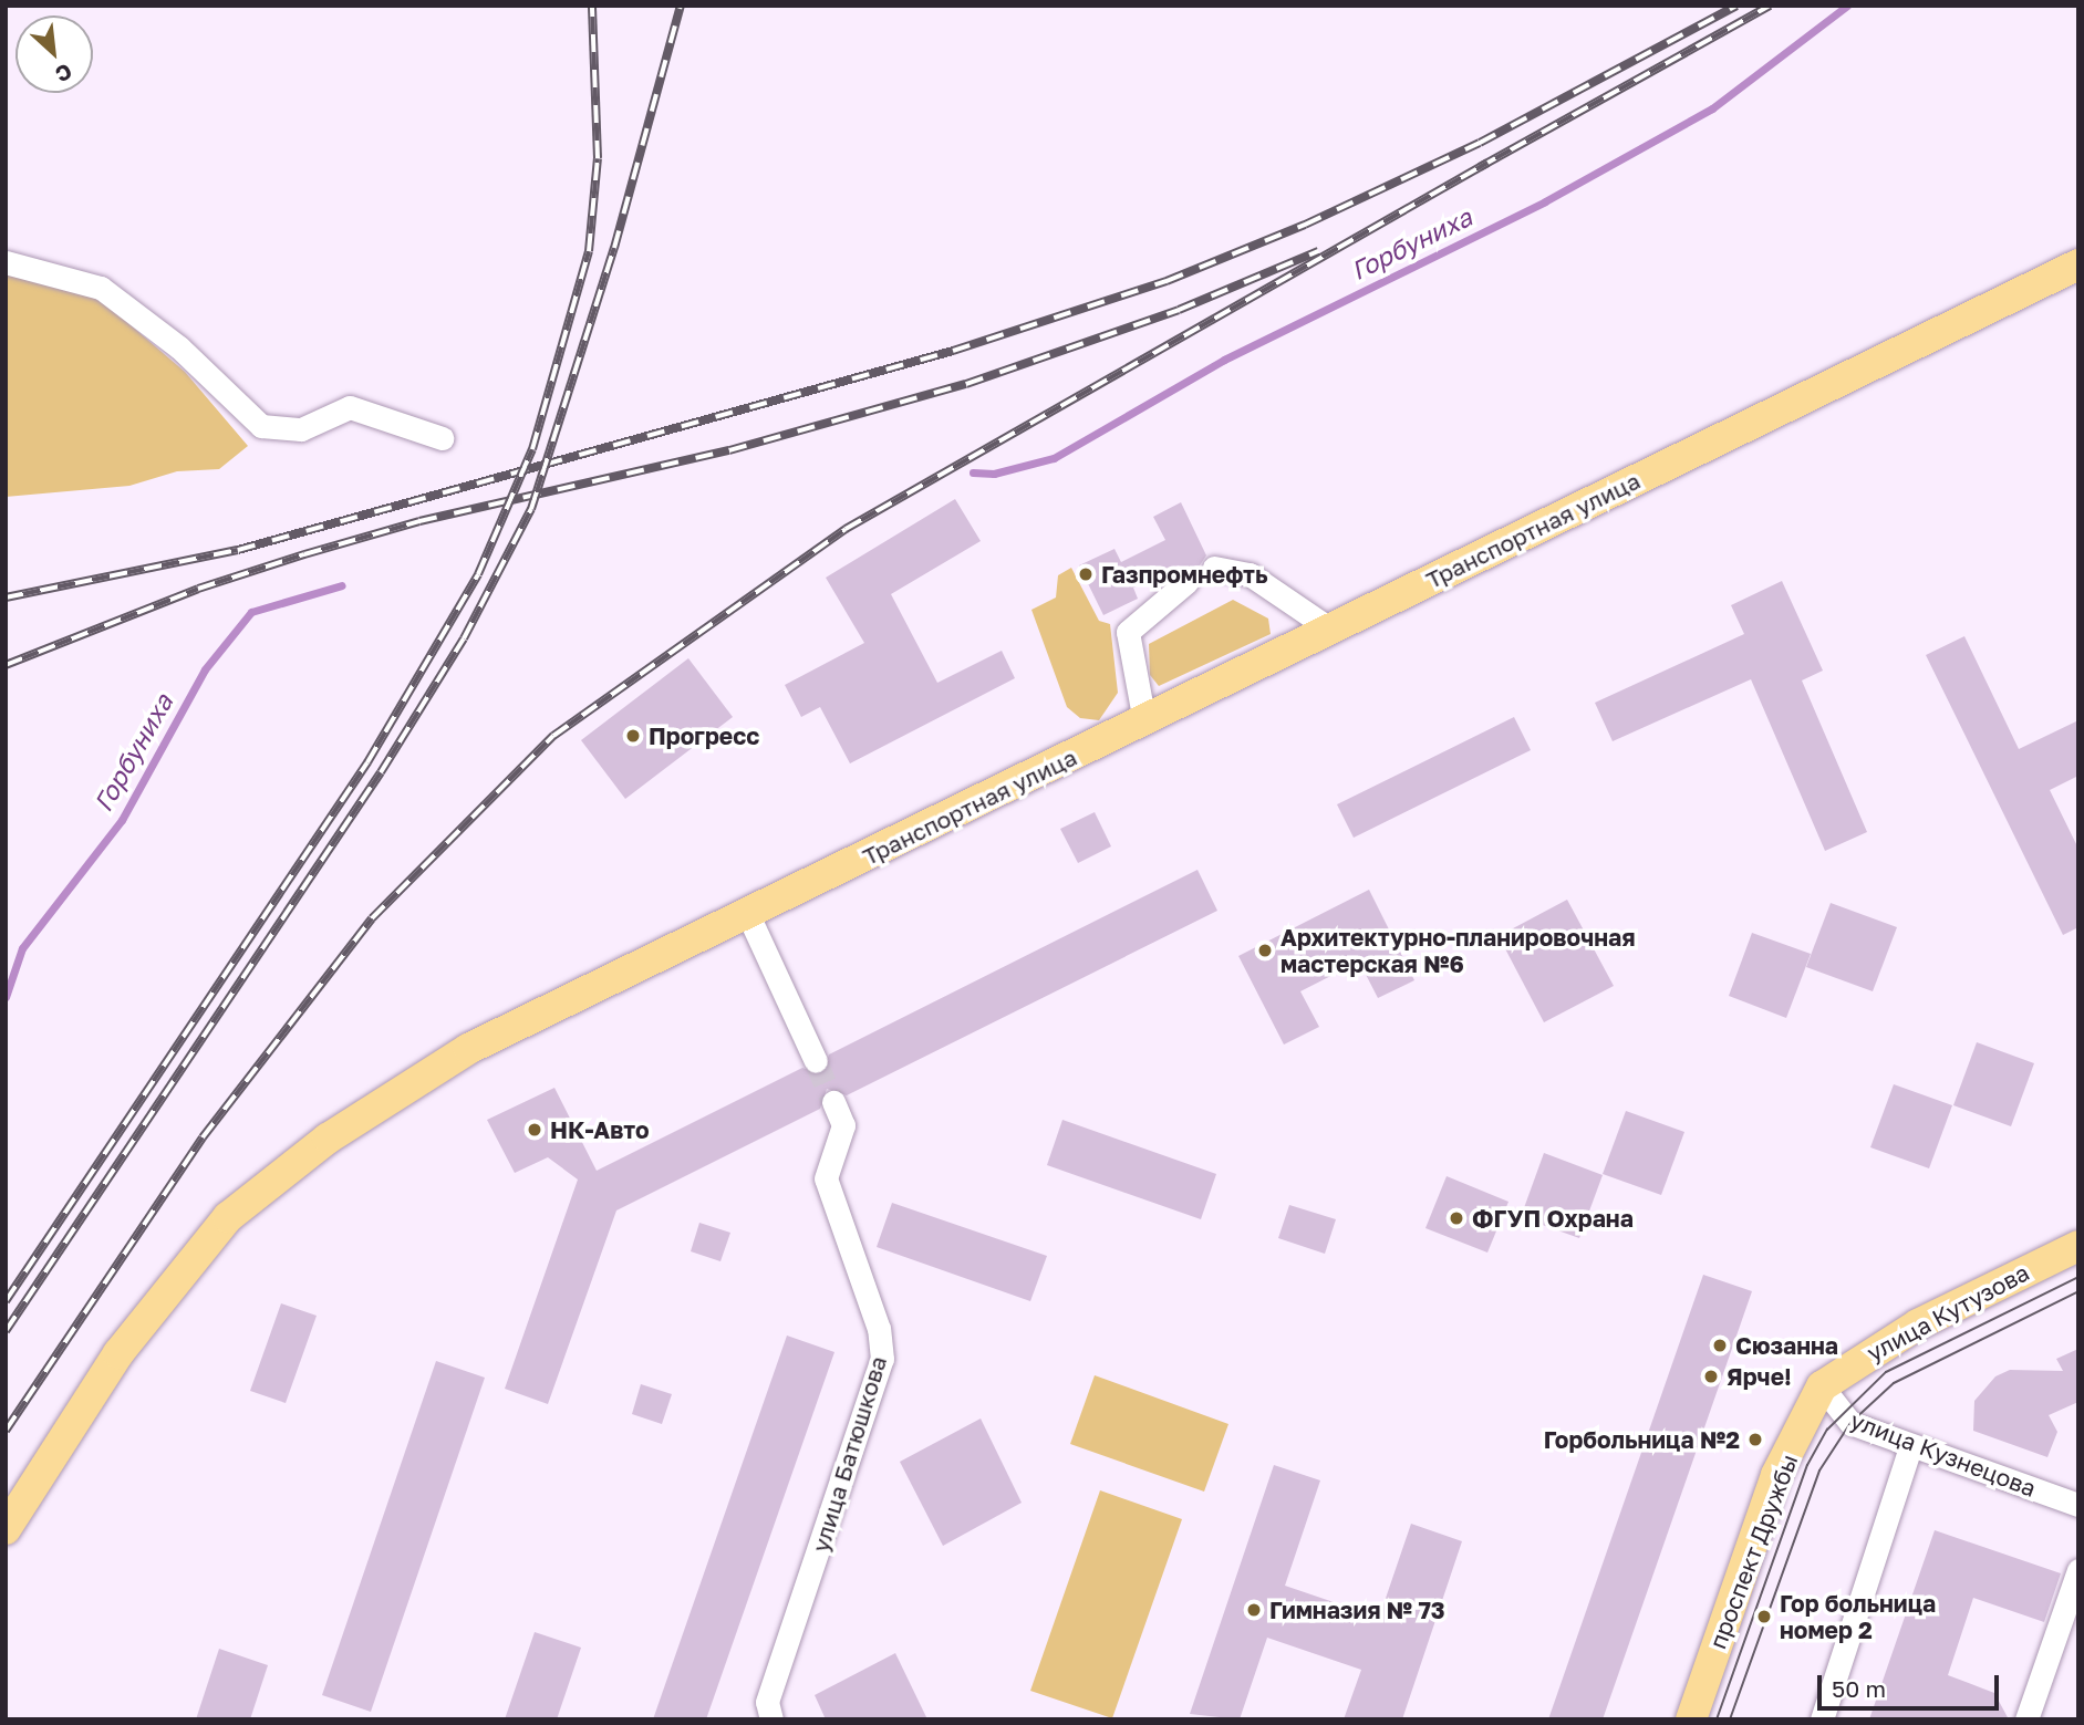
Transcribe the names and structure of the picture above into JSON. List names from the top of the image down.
{
  "streets": {
    "main road": ["Транспортная улица", "улица Кутузова", "проспект Дружбы"],
    "street": ["улица Батюшкова", "улица Кузнецова"]
  },
  "crossings": [
    ["улица Кутузова", "улица Кузнецова"],
    ["улица Кутузова", "проспект Дружбы"],
    ["улица Кузнецова", "проспект Дружбы"]
  ],
  "water": ["Горбуниха"],
  "places": [
    "Газпромнефть",
    "Прогресс",
    "Архитектурно-планировочная мастерская №6",
    "НК-Авто",
    "ФГУП Охрана",
    "Сюзанна",
    "Ярче!",
    "Горбольница №2",
    "Гимназия № 73",
    "Гор больница номер 2"
  ],
  "scale_bar": "50 m",
  "north": "bottom right"
}
